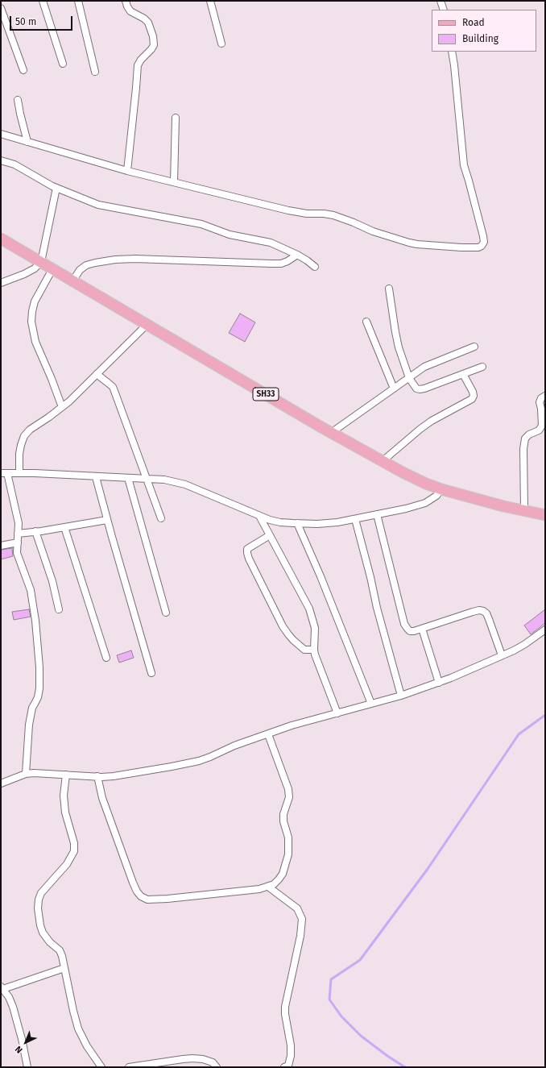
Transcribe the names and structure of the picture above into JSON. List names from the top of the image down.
{
  "streets": {
    "main road": ["SH33"]
  },
  "legend": ["Road", "Building"],
  "scale_bar": "50 m",
  "north": "bottom left"
}
